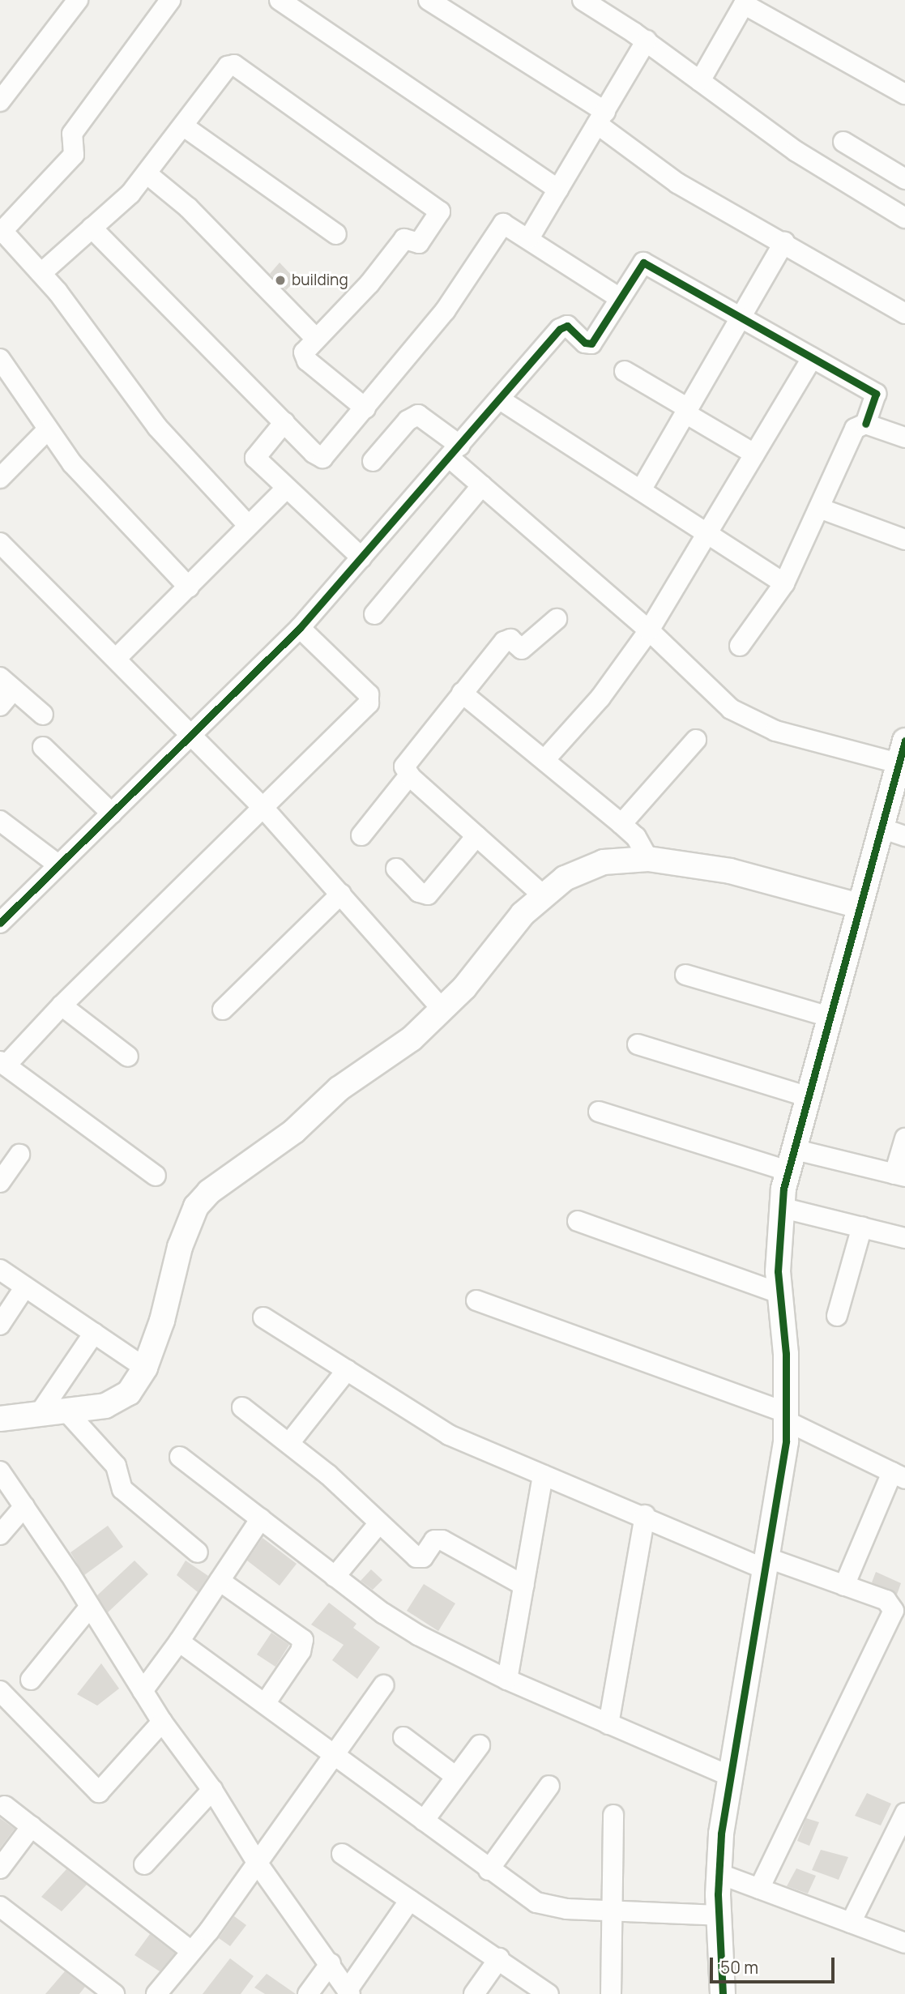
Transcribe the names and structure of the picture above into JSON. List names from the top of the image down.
{
  "places": ["building"],
  "scale_bar": "50 m"
}
